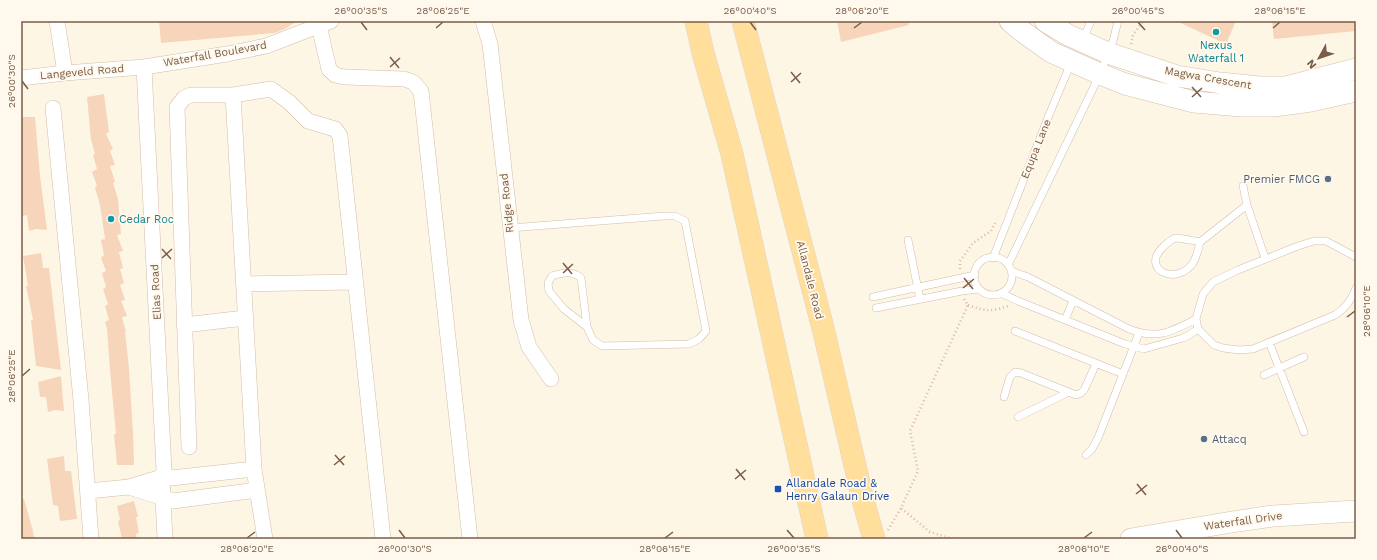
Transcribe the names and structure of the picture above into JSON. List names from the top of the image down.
{
  "streets": {
    "main road": ["Allandale Road"],
    "street": [
      "Waterfall Boulevard",
      "Langeveld Road",
      "Magwa Crescent",
      "Ridge Road",
      "Elias Road",
      "Waterfall Drive"
    ],
    "lane": ["Equpa Lane"]
  },
  "crossings": [
    ["Waterfall Boulevard", "Langeveld Road"],
    ["Waterfall Boulevard", "Elias Road"],
    ["Langeveld Road", "Elias Road"],
    ["Magwa Crescent", "Equpa Lane"]
  ],
  "places": {
    "other": [
      "Nexus Waterfall 1",
      "Premier FMCG",
      "Cedar Roc",
      "Attacq"
    ],
    "transit": ["Allandale Road & Henry Galaun Drive"]
  },
  "north": "bottom left",
  "coordinates": [
    "26°00'35\"S",
    "28°06'25\"E",
    "26°00'40\"S",
    "28°06'20\"E",
    "26°00'45\"S",
    "28°06'15\"E",
    "26°00'30\"S",
    "28°06'10\"E"
  ]
}
